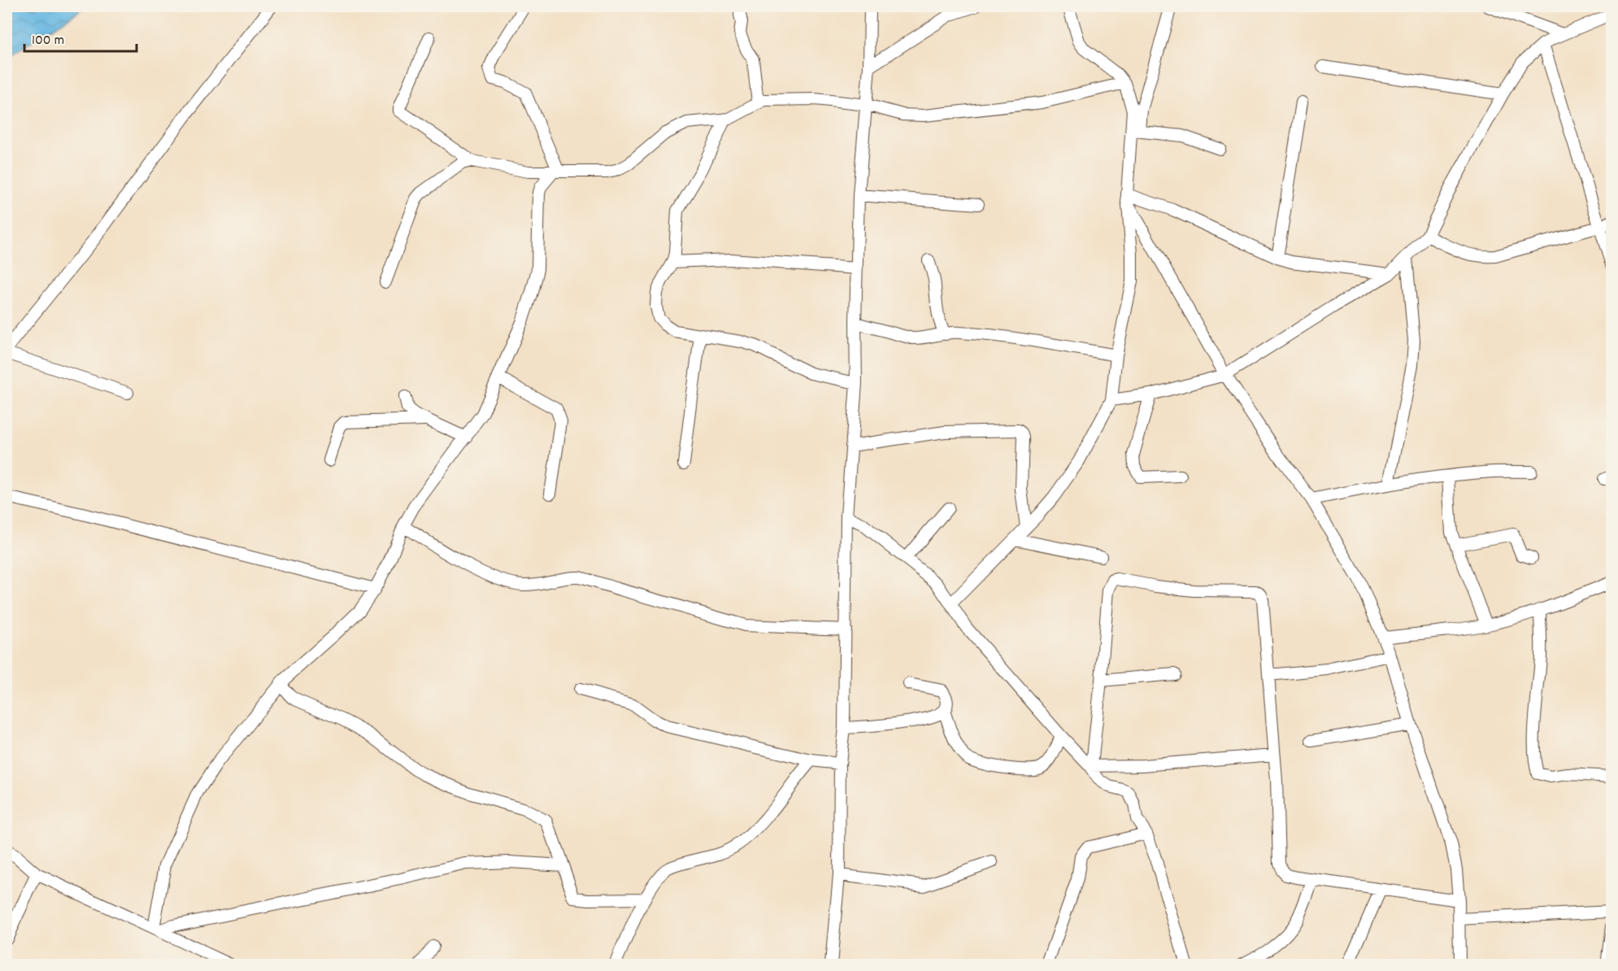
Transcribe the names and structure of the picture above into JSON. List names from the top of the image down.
{
  "scale_bar": "100 m"
}
